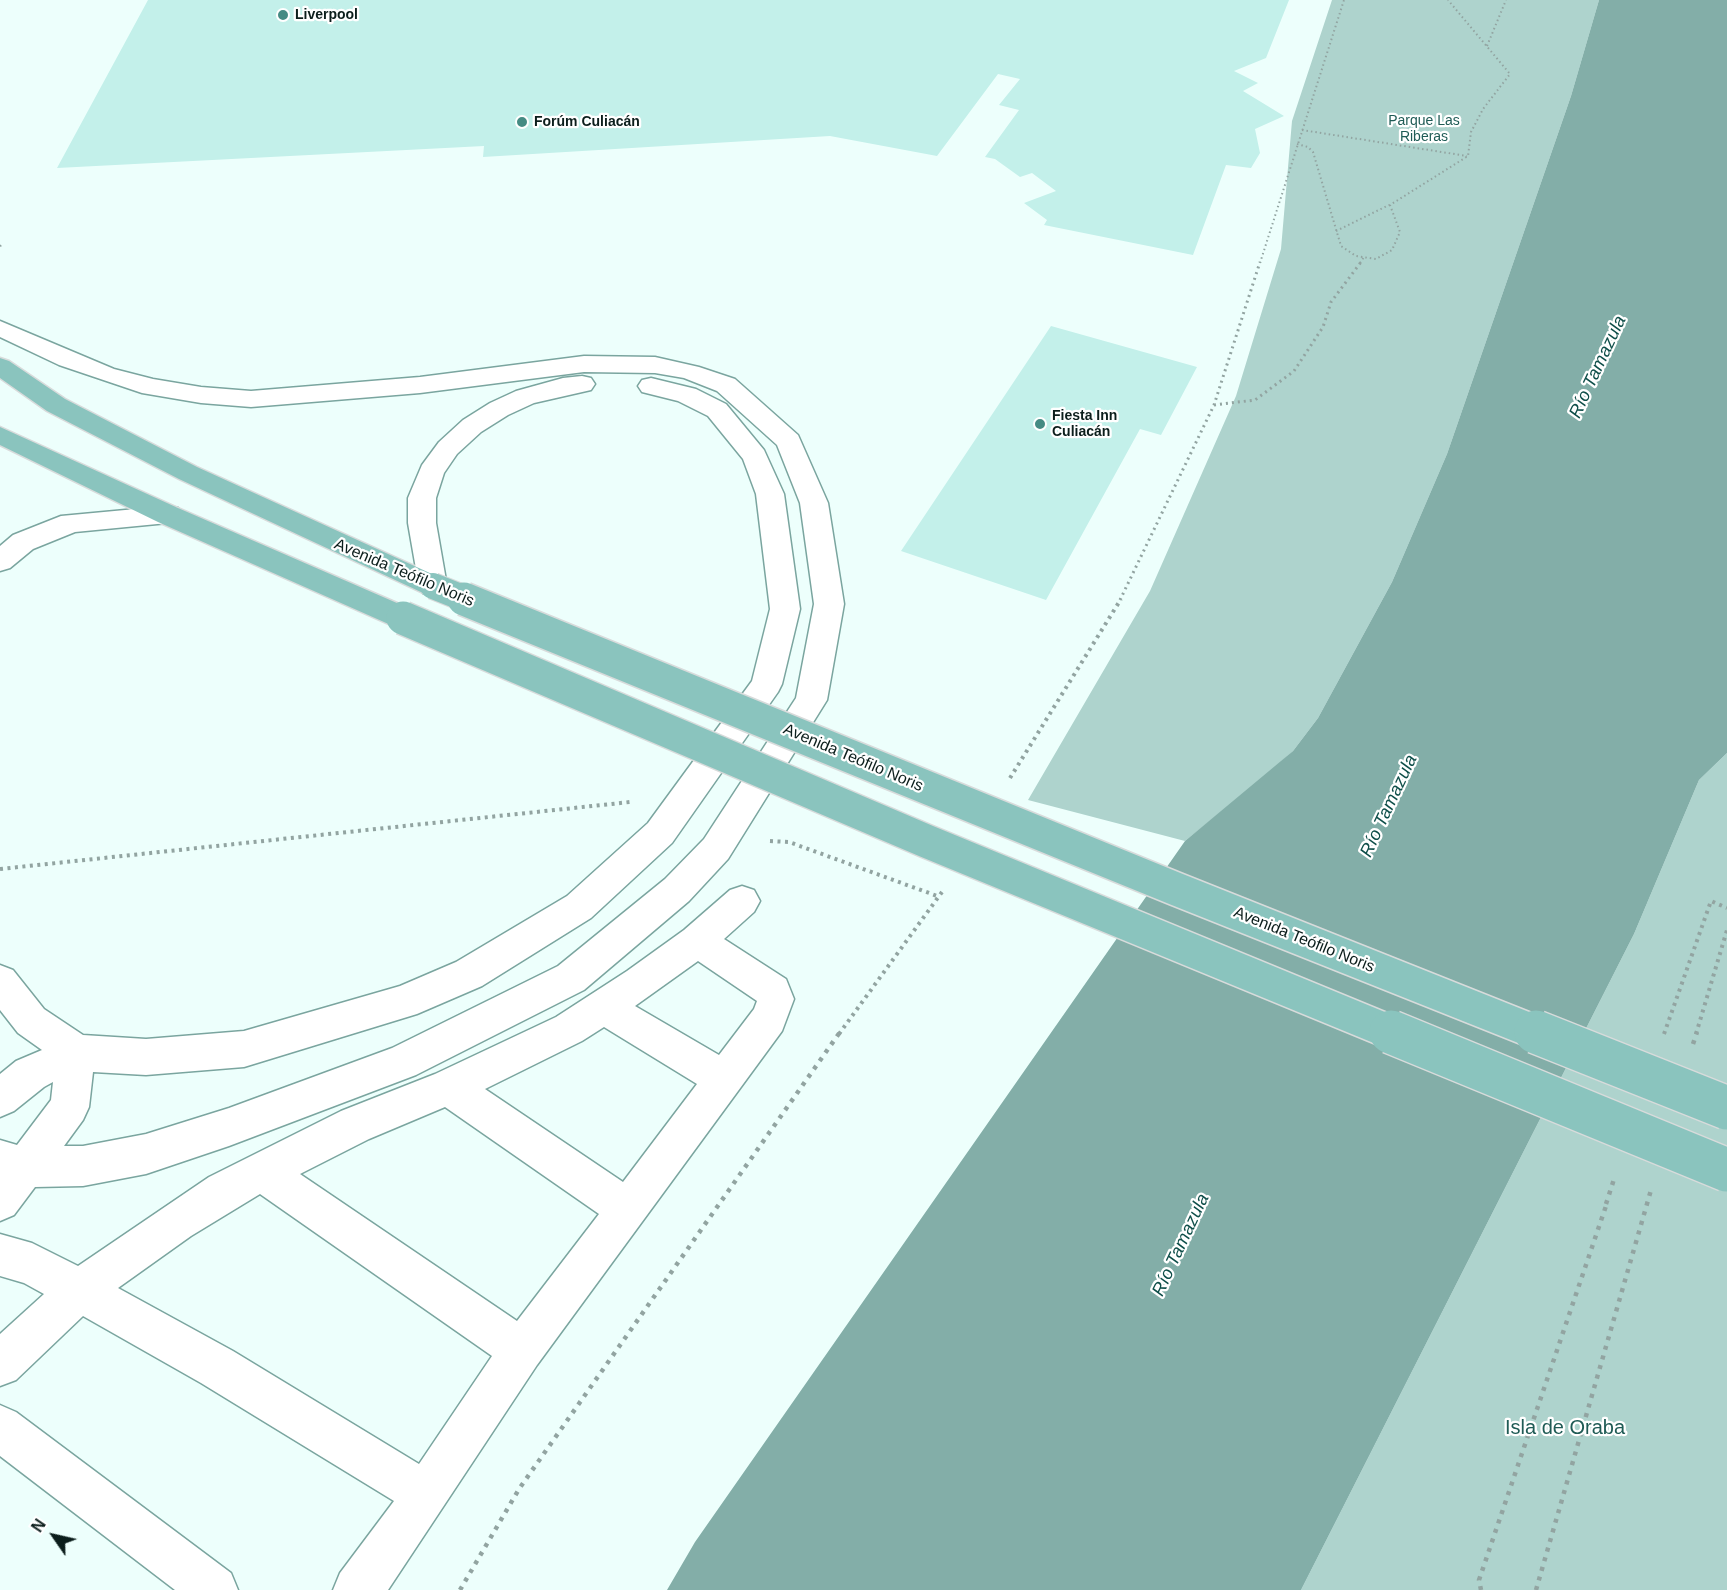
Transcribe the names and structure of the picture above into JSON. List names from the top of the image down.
{
  "streets": {
    "main road": ["Avenida Teófilo Noris"]
  },
  "water": ["Río Tamazula"],
  "parks": ["Parque Las Riberas", "Isla de Oraba"],
  "places": ["Liverpool", "Forúm Culiacán", "Fiesta Inn Culiacán"],
  "north": "top left"
}
